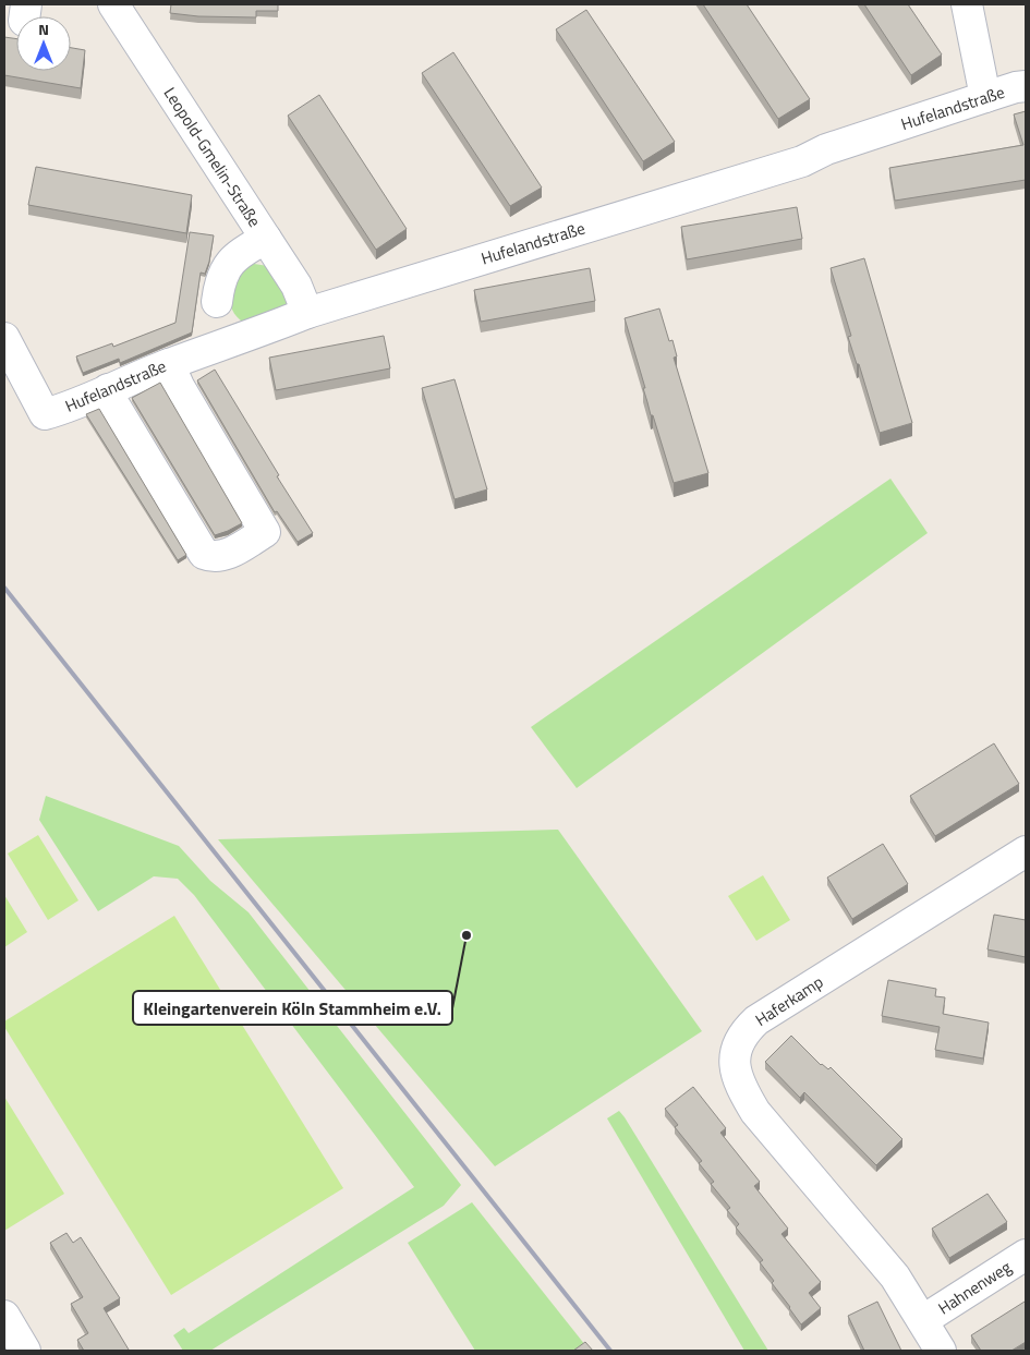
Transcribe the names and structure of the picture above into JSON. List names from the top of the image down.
{
  "streets": {
    "street": [
      "Hufelandstraße",
      "Leopold-Gmelin-Straße",
      "Haferkamp",
      "Hahnenweg"
    ]
  },
  "crossings": [
    ["Hufelandstraße", "Leopold-Gmelin-Straße"],
    ["Haferkamp", "Hahnenweg"]
  ],
  "places": ["Kleingartenverein Köln Stammheim e.V."],
  "north": "top"
}
